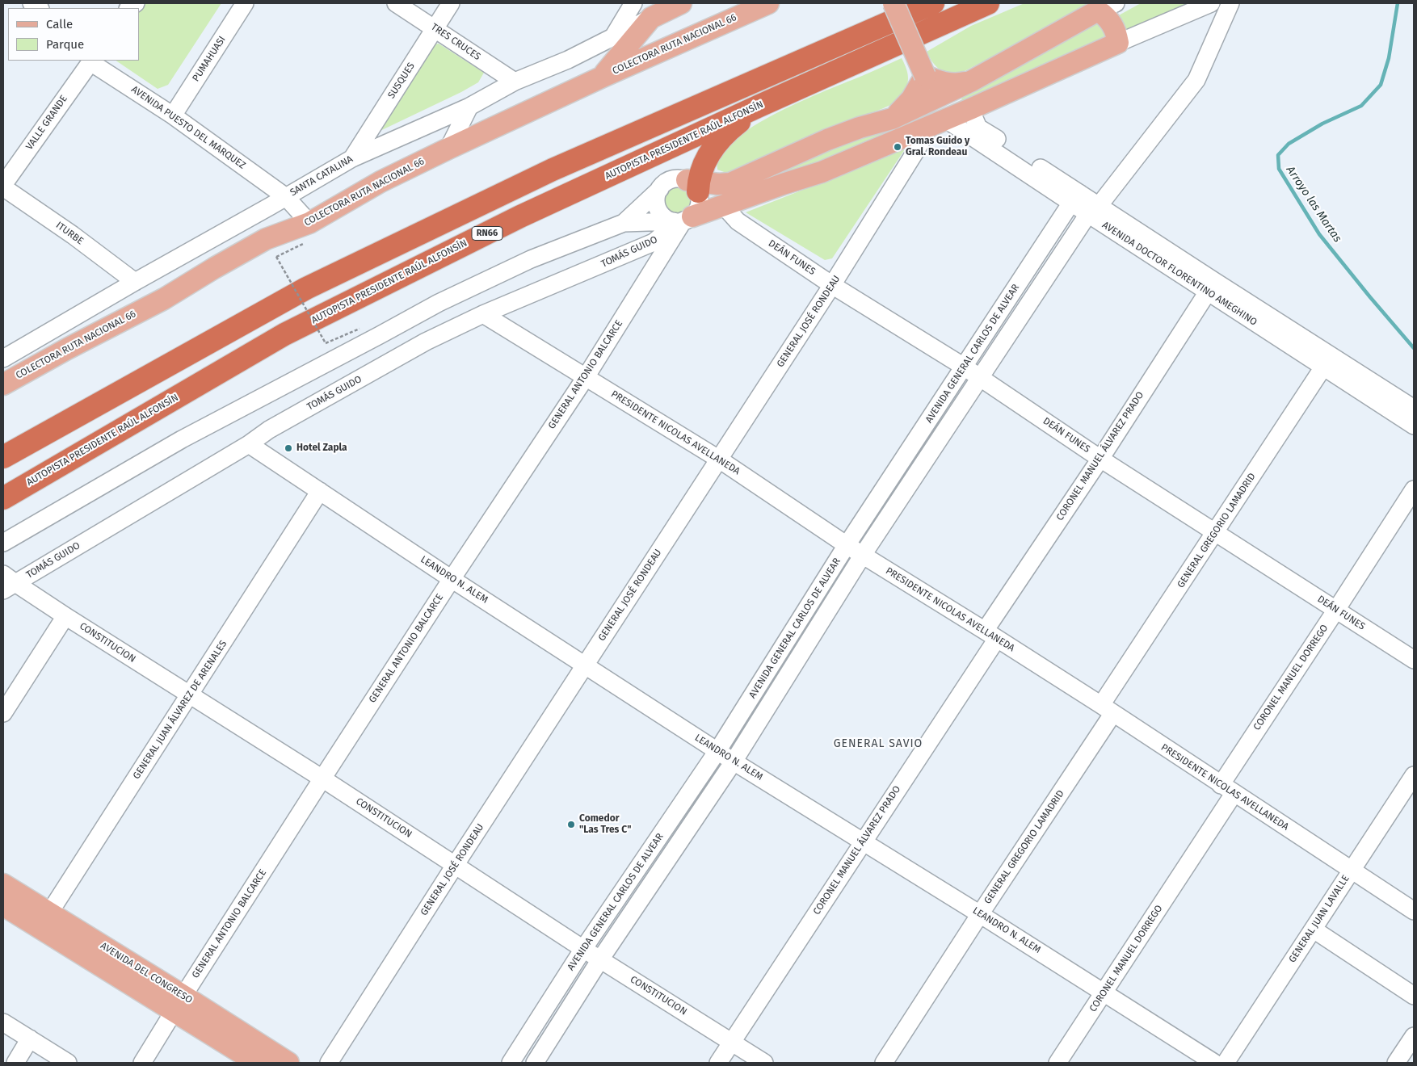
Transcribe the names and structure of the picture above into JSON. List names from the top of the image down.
{
  "streets": {
    "highway": ["AUTOPISTA PRESIDENTE RAÚL ALFONSÍN", "RN66"],
    "main road": ["COLECTORA RUTA NACIONAL 66", "AVENIDA DEL CONGRESO"],
    "street": [
      "TRES CRUCES",
      "PUMAHUASI",
      "SUSQUES",
      "VALLE GRANDE",
      "AVENIDA PUESTO DEL MARQUEZ",
      "SANTA CATALINA",
      "ITURBE",
      "TOMÁS GUIDO",
      "DEÁN FUNES",
      "AVENIDA DOCTOR FLORENTINO AMEGHINO",
      "GENERAL JOSÉ RONDEAU",
      "AVENIDA GENERAL CARLOS DE ALVEAR",
      "GENERAL ANTONIO BALCARCE",
      "PRESIDENTE NICOLAS AVELLANEDA",
      "CORONEL MANUEL ÁLVAREZ PRADO",
      "GENERAL GREGORIO LAMADRID",
      "LEANDRO N. ALEM",
      "CONSTITUCION",
      "CORONEL MANUEL DORREGO",
      "GENERAL JUAN ÁLVAREZ DE ARENALES",
      "GENERAL JUAN LAVALLE"
    ]
  },
  "crossings": [
    ["TRES CRUCES", "SUSQUES"],
    ["TRES CRUCES", "SANTA CATALINA"],
    ["COLECTORA RUTA NACIONAL 66", "AVENIDA PUESTO DEL MARQUEZ"],
    ["COLECTORA RUTA NACIONAL 66", "SANTA CATALINA"],
    ["PUMAHUASI", "AVENIDA PUESTO DEL MARQUEZ"],
    ["SUSQUES", "SANTA CATALINA"],
    ["VALLE GRANDE", "AVENIDA PUESTO DEL MARQUEZ"],
    ["VALLE GRANDE", "ITURBE"],
    ["AVENIDA PUESTO DEL MARQUEZ", "SANTA CATALINA"],
    ["SANTA CATALINA", "ITURBE"],
    ["TOMÁS GUIDO", "GENERAL ANTONIO BALCARCE"],
    ["TOMÁS GUIDO", "PRESIDENTE NICOLAS AVELLANEDA"],
    ["TOMÁS GUIDO", "LEANDRO N. ALEM"],
    ["TOMÁS GUIDO", "CONSTITUCION"],
    ["DEÁN FUNES", "GENERAL JOSÉ RONDEAU"],
    ["DEÁN FUNES", "AVENIDA GENERAL CARLOS DE ALVEAR"],
    ["DEÁN FUNES", "CORONEL MANUEL ÁLVAREZ PRADO"],
    ["DEÁN FUNES", "GENERAL GREGORIO LAMADRID"],
    ["DEÁN FUNES", "CORONEL MANUEL DORREGO"],
    ["AVENIDA DOCTOR FLORENTINO AMEGHINO", "GENERAL JOSÉ RONDEAU"],
    ["AVENIDA DOCTOR FLORENTINO AMEGHINO", "AVENIDA GENERAL CARLOS DE ALVEAR"],
    ["AVENIDA DOCTOR FLORENTINO AMEGHINO", "CORONEL MANUEL ÁLVAREZ PRADO"],
    ["AVENIDA DOCTOR FLORENTINO AMEGHINO", "GENERAL GREGORIO LAMADRID"],
    ["GENERAL JOSÉ RONDEAU", "PRESIDENTE NICOLAS AVELLANEDA"],
    ["GENERAL JOSÉ RONDEAU", "LEANDRO N. ALEM"],
    ["GENERAL JOSÉ RONDEAU", "CONSTITUCION"],
    ["AVENIDA GENERAL CARLOS DE ALVEAR", "PRESIDENTE NICOLAS AVELLANEDA"],
    ["AVENIDA GENERAL CARLOS DE ALVEAR", "LEANDRO N. ALEM"],
    ["AVENIDA GENERAL CARLOS DE ALVEAR", "CONSTITUCION"],
    ["GENERAL ANTONIO BALCARCE", "PRESIDENTE NICOLAS AVELLANEDA"],
    ["GENERAL ANTONIO BALCARCE", "LEANDRO N. ALEM"],
    ["GENERAL ANTONIO BALCARCE", "CONSTITUCION"],
    ["GENERAL ANTONIO BALCARCE", "AVENIDA DEL CONGRESO"],
    ["PRESIDENTE NICOLAS AVELLANEDA", "CORONEL MANUEL ÁLVAREZ PRADO"],
    ["PRESIDENTE NICOLAS AVELLANEDA", "GENERAL GREGORIO LAMADRID"],
    ["PRESIDENTE NICOLAS AVELLANEDA", "CORONEL MANUEL DORREGO"],
    ["PRESIDENTE NICOLAS AVELLANEDA", "GENERAL JUAN LAVALLE"],
    ["CORONEL MANUEL ÁLVAREZ PRADO", "LEANDRO N. ALEM"],
    ["CORONEL MANUEL ÁLVAREZ PRADO", "CONSTITUCION"],
    ["GENERAL GREGORIO LAMADRID", "LEANDRO N. ALEM"],
    ["LEANDRO N. ALEM", "CORONEL MANUEL DORREGO"],
    ["LEANDRO N. ALEM", "GENERAL JUAN ÁLVAREZ DE ARENALES"],
    ["CONSTITUCION", "GENERAL JUAN ÁLVAREZ DE ARENALES"],
    ["GENERAL JUAN ÁLVAREZ DE ARENALES", "AVENIDA DEL CONGRESO"]
  ],
  "districts": ["GENERAL SAVIO"],
  "water": ["Arroyo las Martas"],
  "places": ["Tomas Guido y Gral. Rondeau", "Hotel Zapla", "Comedor \"Las Tres C\""],
  "legend": ["Calle", "Parque"]
}
